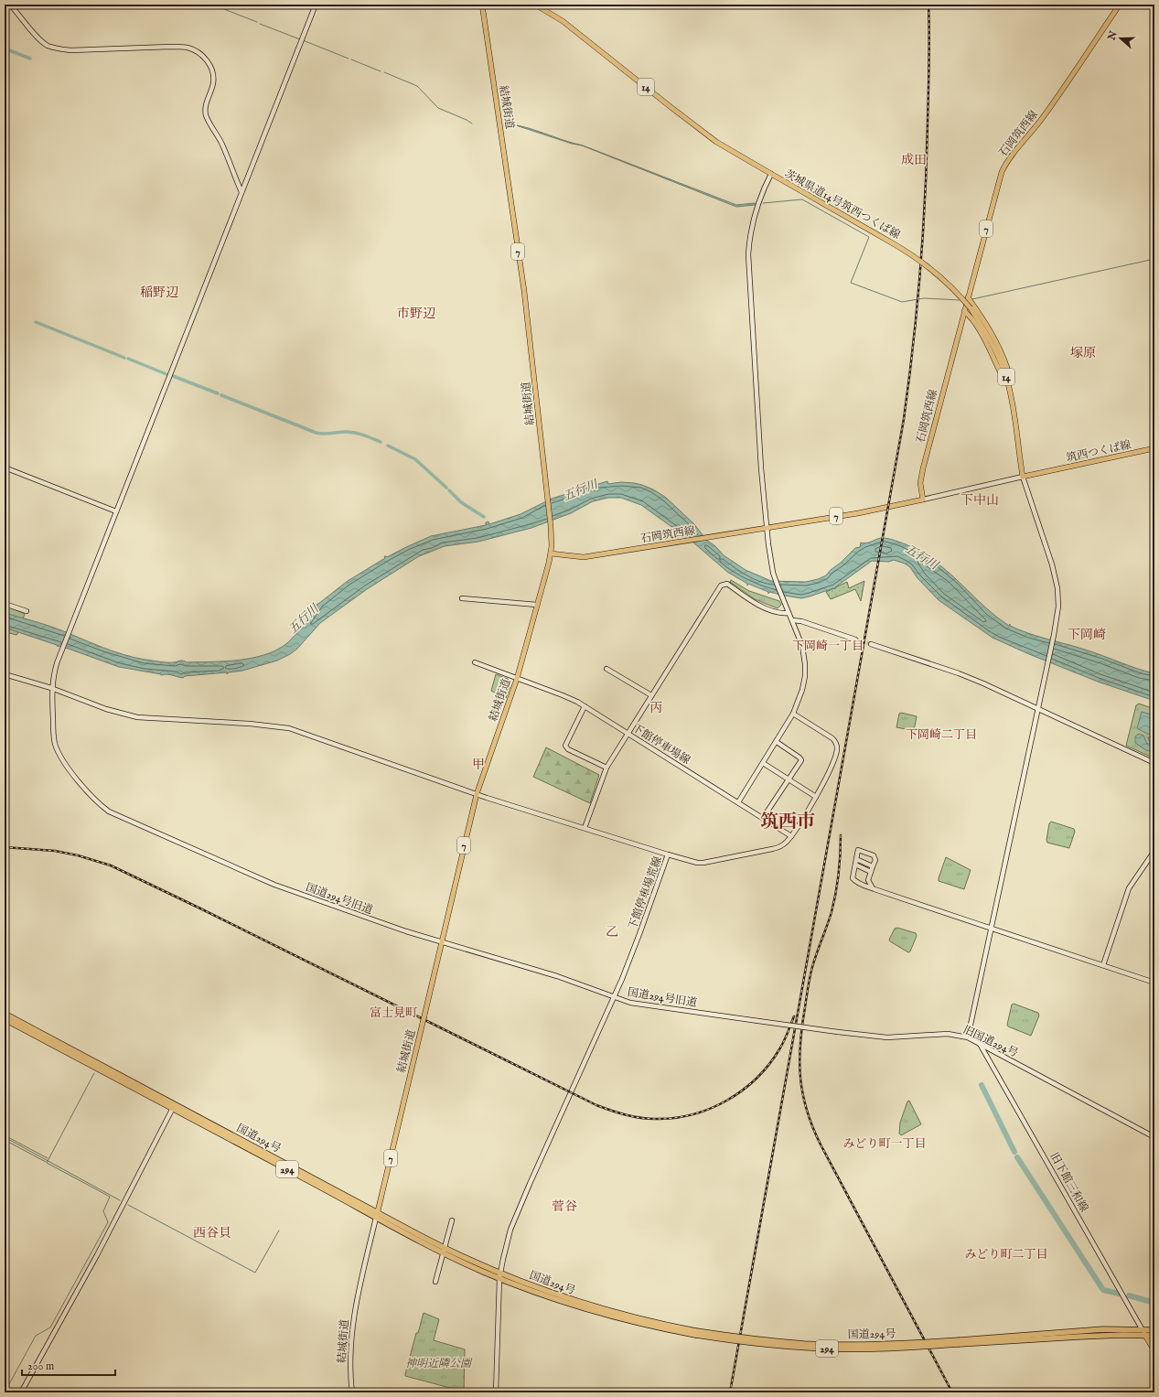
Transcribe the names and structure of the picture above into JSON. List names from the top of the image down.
{
  "streets": {
    "highway": ["国道294号", "294"],
    "main road": [
      "14",
      "結城街道",
      "石岡筑西線",
      "茨城県道14号筑西つくば線",
      "7",
      "筑西つくば線"
    ],
    "street": [
      "下館停車場線",
      "下館停車場荒線",
      "国道294号旧道",
      "旧国道294号",
      "旧下館三和線"
    ]
  },
  "crossings": [
    ["結城街道", "石岡筑西線"],
    ["結城街道", "下館停車場線"],
    ["結城街道", "国道294号旧道"],
    ["結城街道", "国道294号"],
    ["茨城県道14号筑西つくば線", "筑西つくば線"],
    ["下館停車場線", "下館停車場荒線"],
    ["下館停車場荒線", "国道294号旧道"],
    ["下館停車場荒線", "国道294号"],
    ["国道294号旧道", "旧国道294号"],
    ["旧国道294号", "旧下館三和線"],
    ["国道294号", "旧下館三和線"]
  ],
  "districts": [
    "成田",
    "稲野辺",
    "市野辺",
    "塚原",
    "下中山",
    "下岡崎",
    "下岡崎一丁目",
    "丙",
    "下岡崎二丁目",
    "甲",
    "筑西市",
    "乙",
    "富士見町",
    "みどり町一丁目",
    "菅谷",
    "西谷貝",
    "みどり町二丁目"
  ],
  "water": ["五行川"],
  "parks": ["神明近隣公園"],
  "scale_bar": "200 m",
  "north": "left"
}
